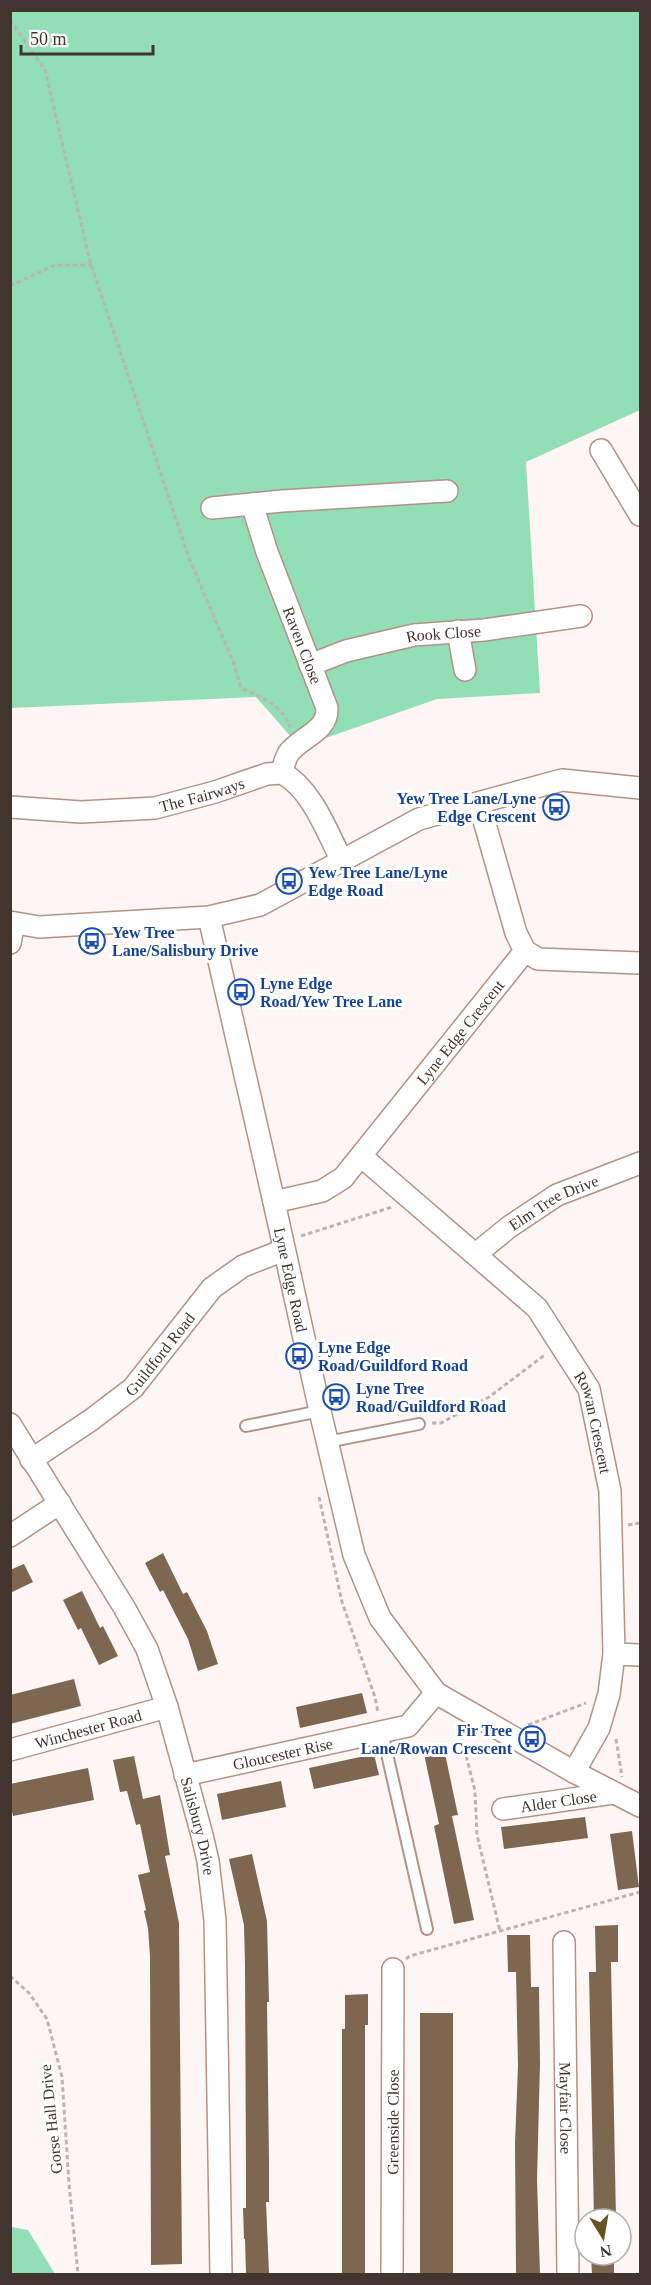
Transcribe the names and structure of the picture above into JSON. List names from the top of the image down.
{
  "streets": {
    "street": [
      "Rook Close",
      "Raven Close",
      "The Fairways",
      "Lyne Edge Crescent",
      "Elm Tree Drive",
      "Lyne Edge Road",
      "Guildford Road",
      "Rowan Crescent",
      "Winchester Road",
      "Gloucester Rise",
      "Alder Close",
      "Salisbury Drive",
      "Mayfair Close",
      "Greenside Close"
    ],
    "path": ["Gorse Hall Drive"]
  },
  "crossings": [
    ["Rook Close", "Raven Close"],
    ["Raven Close", "The Fairways"],
    ["Lyne Edge Crescent", "Lyne Edge Road"],
    ["Lyne Edge Crescent", "Rowan Crescent"],
    ["Elm Tree Drive", "Rowan Crescent"],
    ["Lyne Edge Road", "Guildford Road"],
    ["Lyne Edge Road", "Gloucester Rise"],
    ["Guildford Road", "Salisbury Drive"],
    ["Winchester Road", "Salisbury Drive"],
    ["Gloucester Rise", "Salisbury Drive"]
  ],
  "places": {
    "bus stop": [
      "Yew Tree Lane/Lyne Edge Crescent",
      "Yew Tree Lane/Lyne Edge Road",
      "Yew Tree Lane/Salisbury Drive",
      "Lyne Edge Road/Yew Tree Lane",
      "Lyne Edge Road/Guildford Road",
      "Lyne Tree Road/Guildford Road",
      "Fir Tree Lane/Rowan Crescent"
    ]
  },
  "scale_bar": "50 m",
  "north": "bottom"
}
